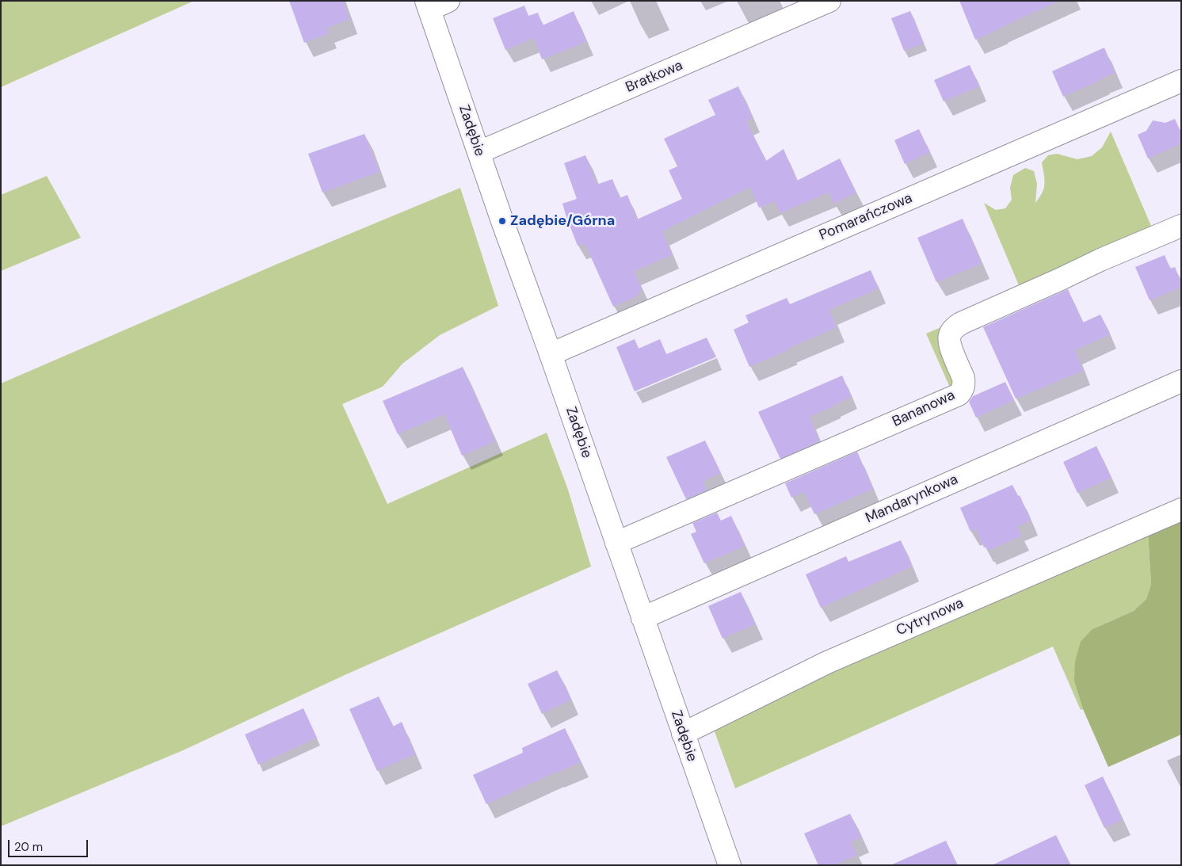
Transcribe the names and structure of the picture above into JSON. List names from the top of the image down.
{
  "streets": {
    "street": [
      "Bratkowa",
      "Zadębie",
      "Pomarańczowa",
      "Bananowa",
      "Mandarynkowa",
      "Cytrynowa"
    ]
  },
  "crossings": [
    ["Bratkowa", "Zadębie"],
    ["Zadębie", "Pomarańczowa"],
    ["Zadębie", "Bananowa"],
    ["Zadębie", "Mandarynkowa"],
    ["Zadębie", "Cytrynowa"]
  ],
  "places": ["Zadębie/Górna"],
  "scale_bar": "20 m"
}
